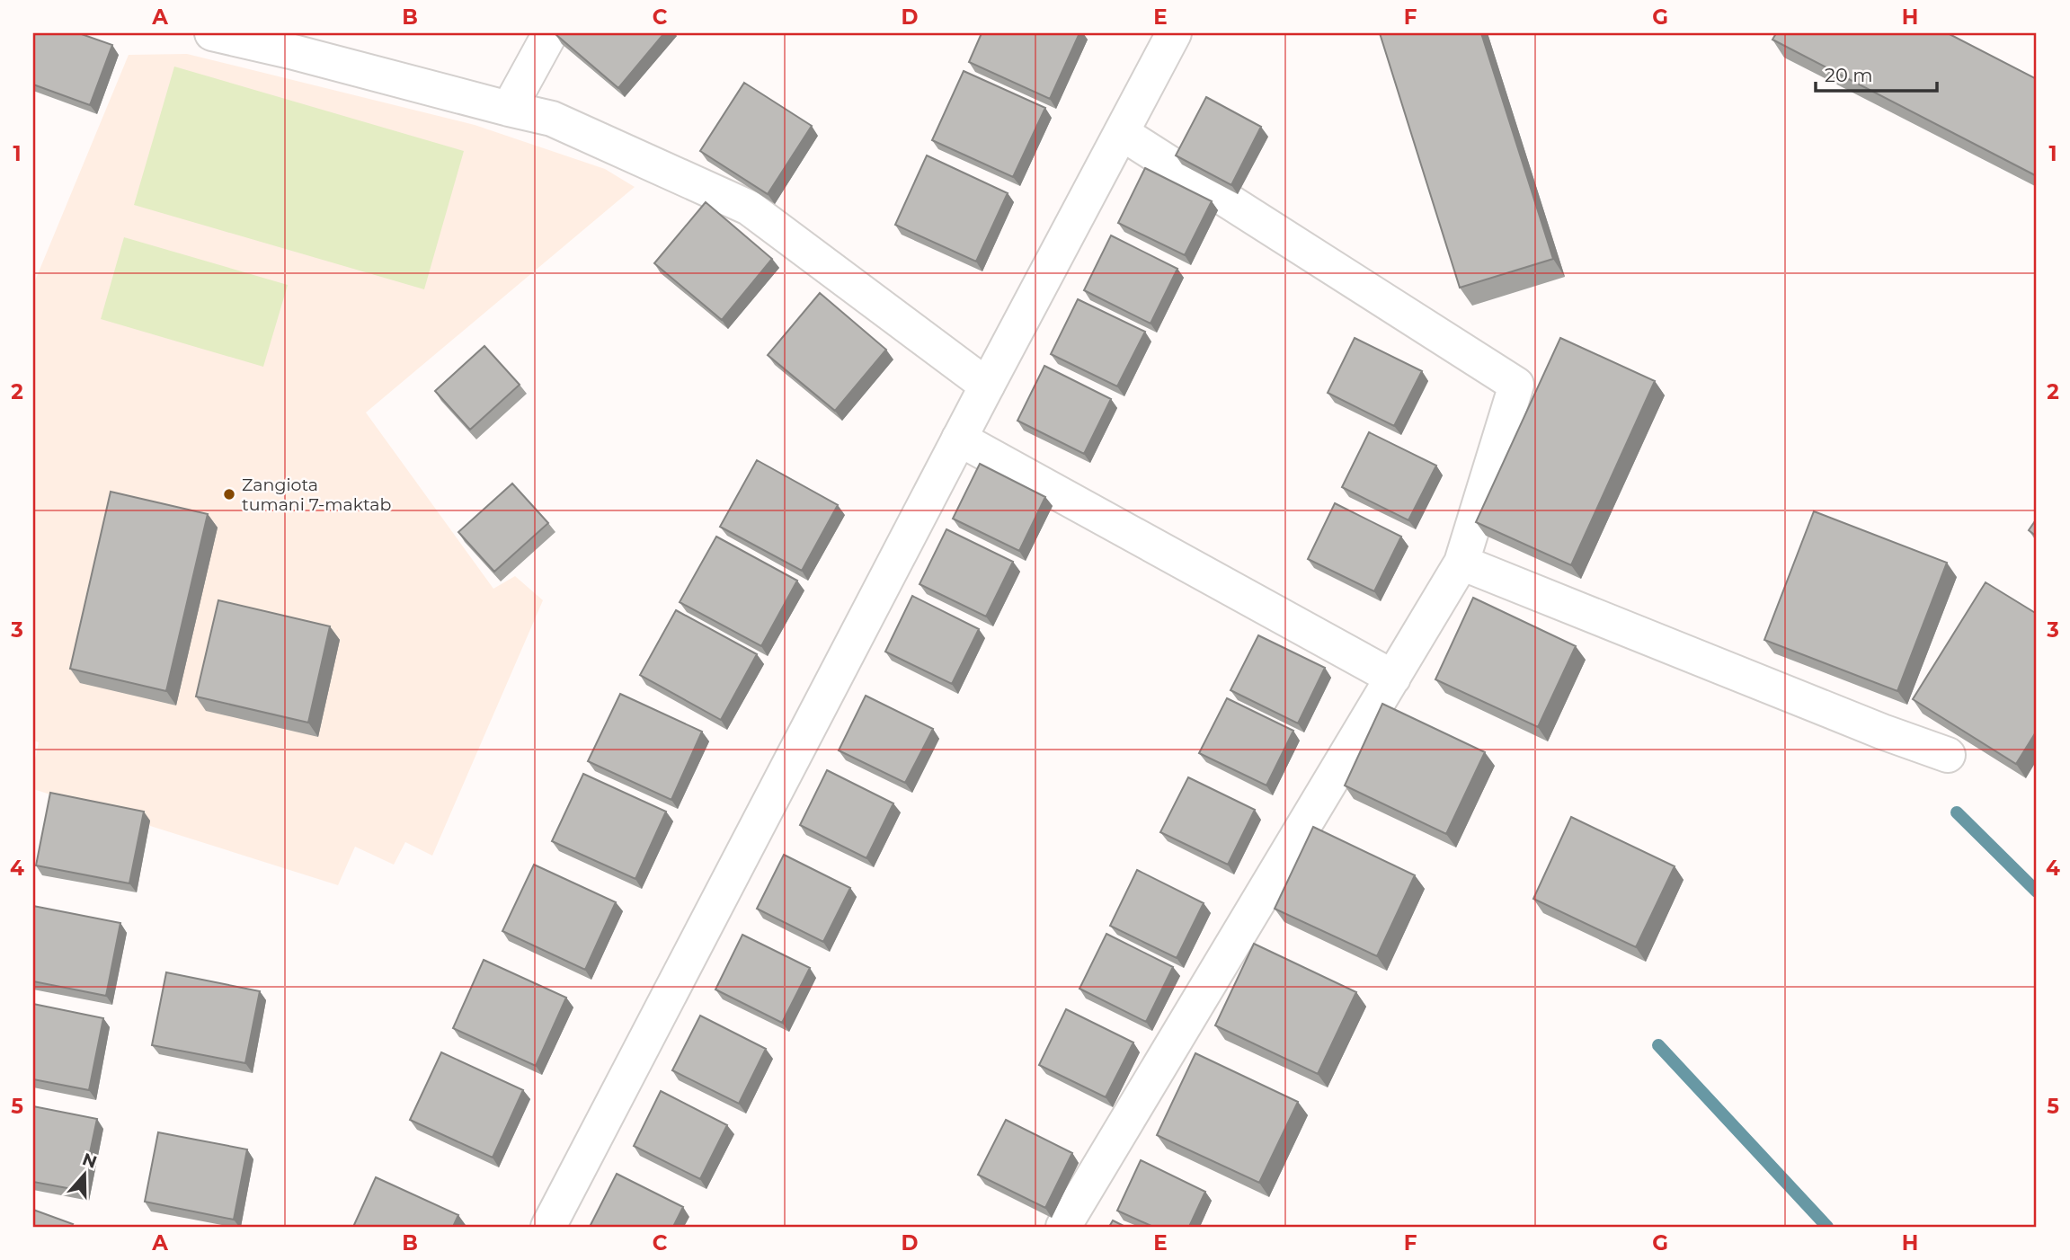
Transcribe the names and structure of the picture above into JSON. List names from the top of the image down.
{
  "places": ["Zangiota tumani 7-maktab"],
  "scale_bar": "20 m",
  "north": "top",
  "grid": {
    "columns": [
      "A",
      "B",
      "C",
      "D",
      "E",
      "F",
      "G",
      "H"
    ],
    "rows": [
      "1",
      "2",
      "3",
      "4",
      "5"
    ]
  }
}
